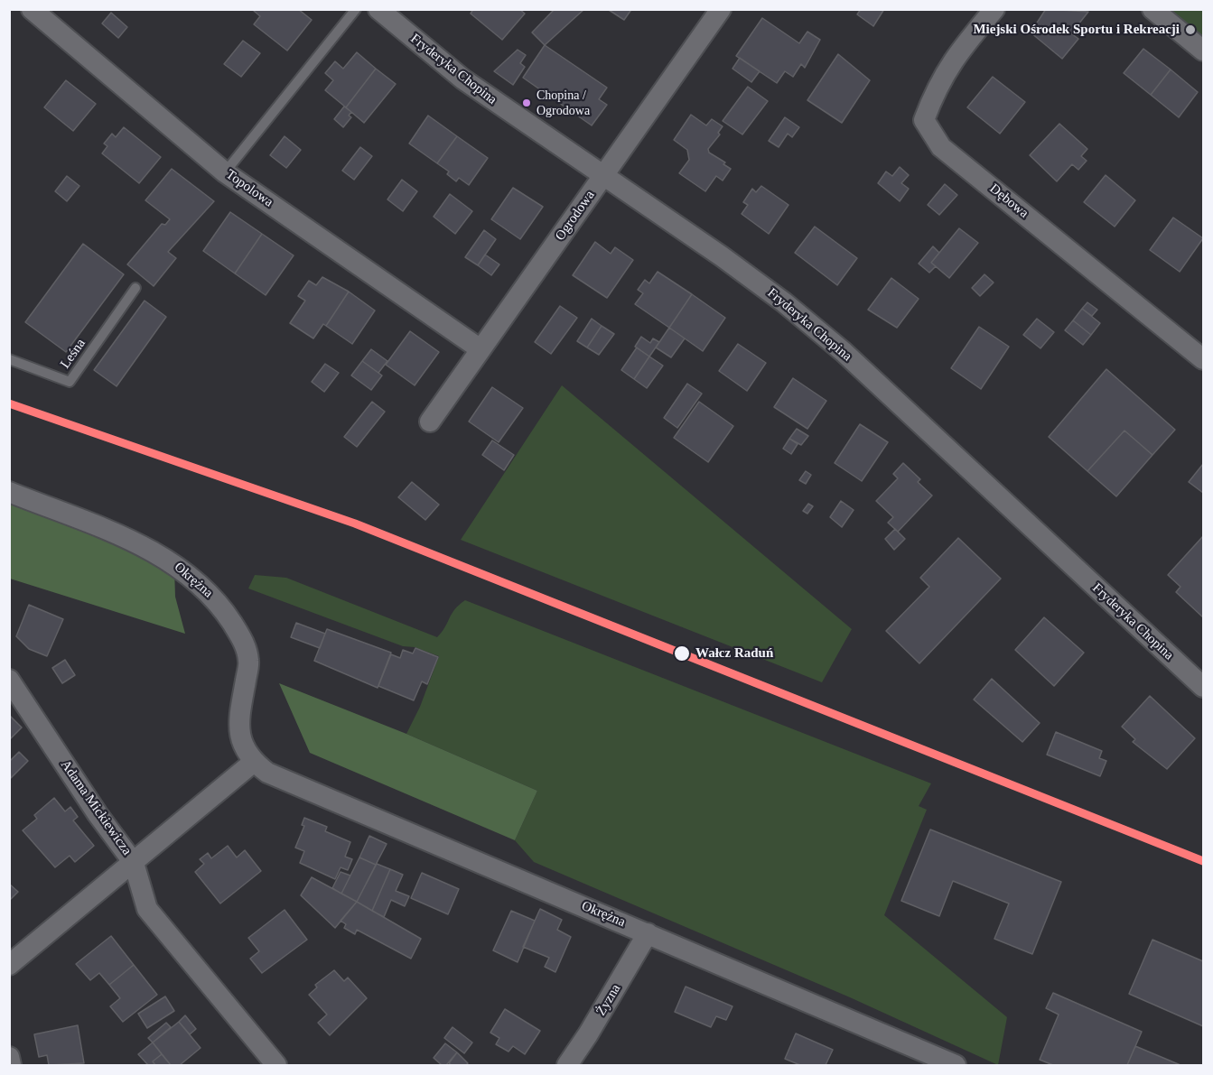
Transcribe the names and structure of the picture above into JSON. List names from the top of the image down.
{
  "streets": {
    "street": [
      "Fryderyka Chopina",
      "Topolowa",
      "Dębowa",
      "Ogrodowa",
      "Okrężna",
      "Adama Mickiewicza",
      "Żyzna"
    ],
    "lane": ["Leśna"]
  },
  "crossings": [
    ["Fryderyka Chopina", "Ogrodowa"],
    ["Topolowa", "Ogrodowa"],
    ["Okrężna", "Żyzna"]
  ],
  "places": ["Miejski Ośrodek Sportu i Rekreacji", "Chopina / Ogrodowa", "Wałcz Raduń"]
}
